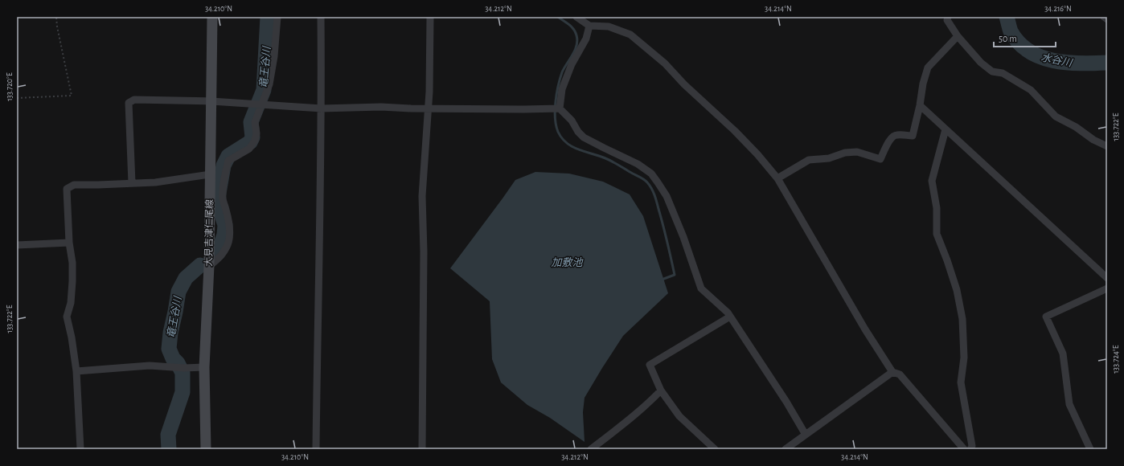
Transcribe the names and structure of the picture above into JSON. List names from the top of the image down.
{
  "streets": {
    "main road": ["大見吉津仁尾線"]
  },
  "water": ["水谷川", "竜王谷川", "加敷池"],
  "scale_bar": "50 m",
  "coordinates": [
    "34.210°N",
    "34.212°N",
    "34.214°N",
    "34.216°N",
    "133.720°E",
    "133.722°E",
    "133.724°E"
  ]
}
